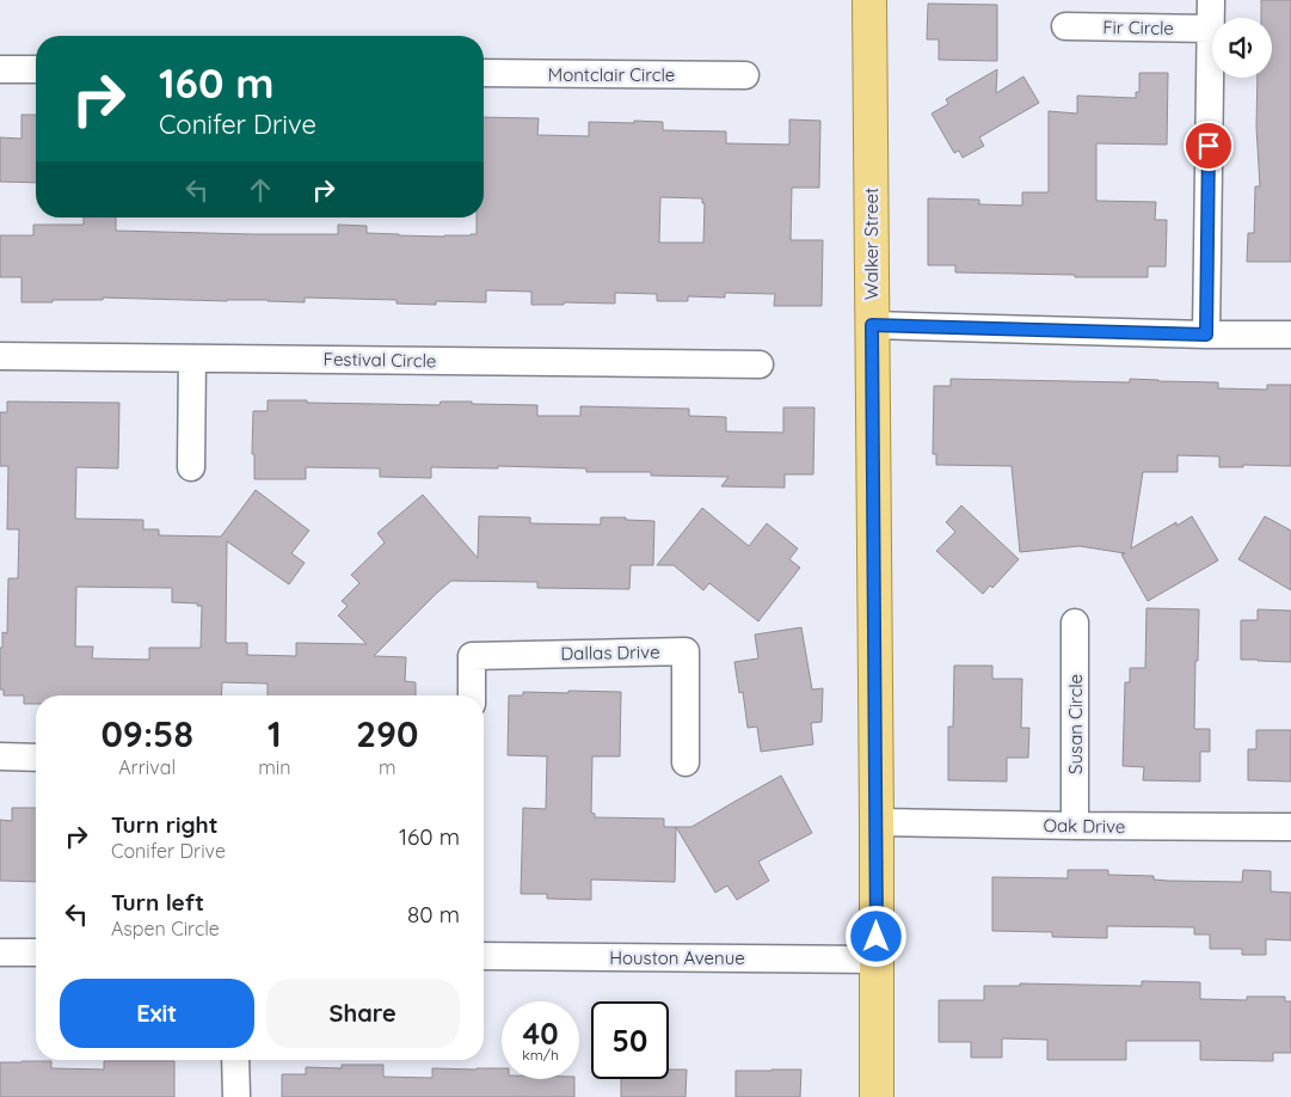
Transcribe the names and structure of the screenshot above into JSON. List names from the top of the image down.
{
  "streets": {
    "main road": ["Walker Street"],
    "street": [
      "Fir Circle",
      "Montclair Circle",
      "Festival Circle",
      "Dallas Drive",
      "Susan Circle",
      "Oak Drive",
      "Houston Avenue"
    ]
  },
  "crossings": [
    ["Walker Street", "Oak Drive"],
    ["Walker Street", "Houston Avenue"],
    ["Susan Circle", "Oak Drive"]
  ],
  "page": {
    "turn": ["160 m", "Conifer Drive"],
    "eta": [
      "09:58",
      "Arrival",
      "1",
      "min",
      "290",
      "m"
    ],
    "list": [
      {
        "name": "Turn right",
        "note": "Conifer Drive",
        "value": "160 m"
      },
      {
        "name": "Turn left",
        "note": "Aspen Circle",
        "value": "80 m"
      }
    ],
    "buttons": ["Exit", "Share"],
    "speed": "40 km/h",
    "limit": "50"
  }
}
